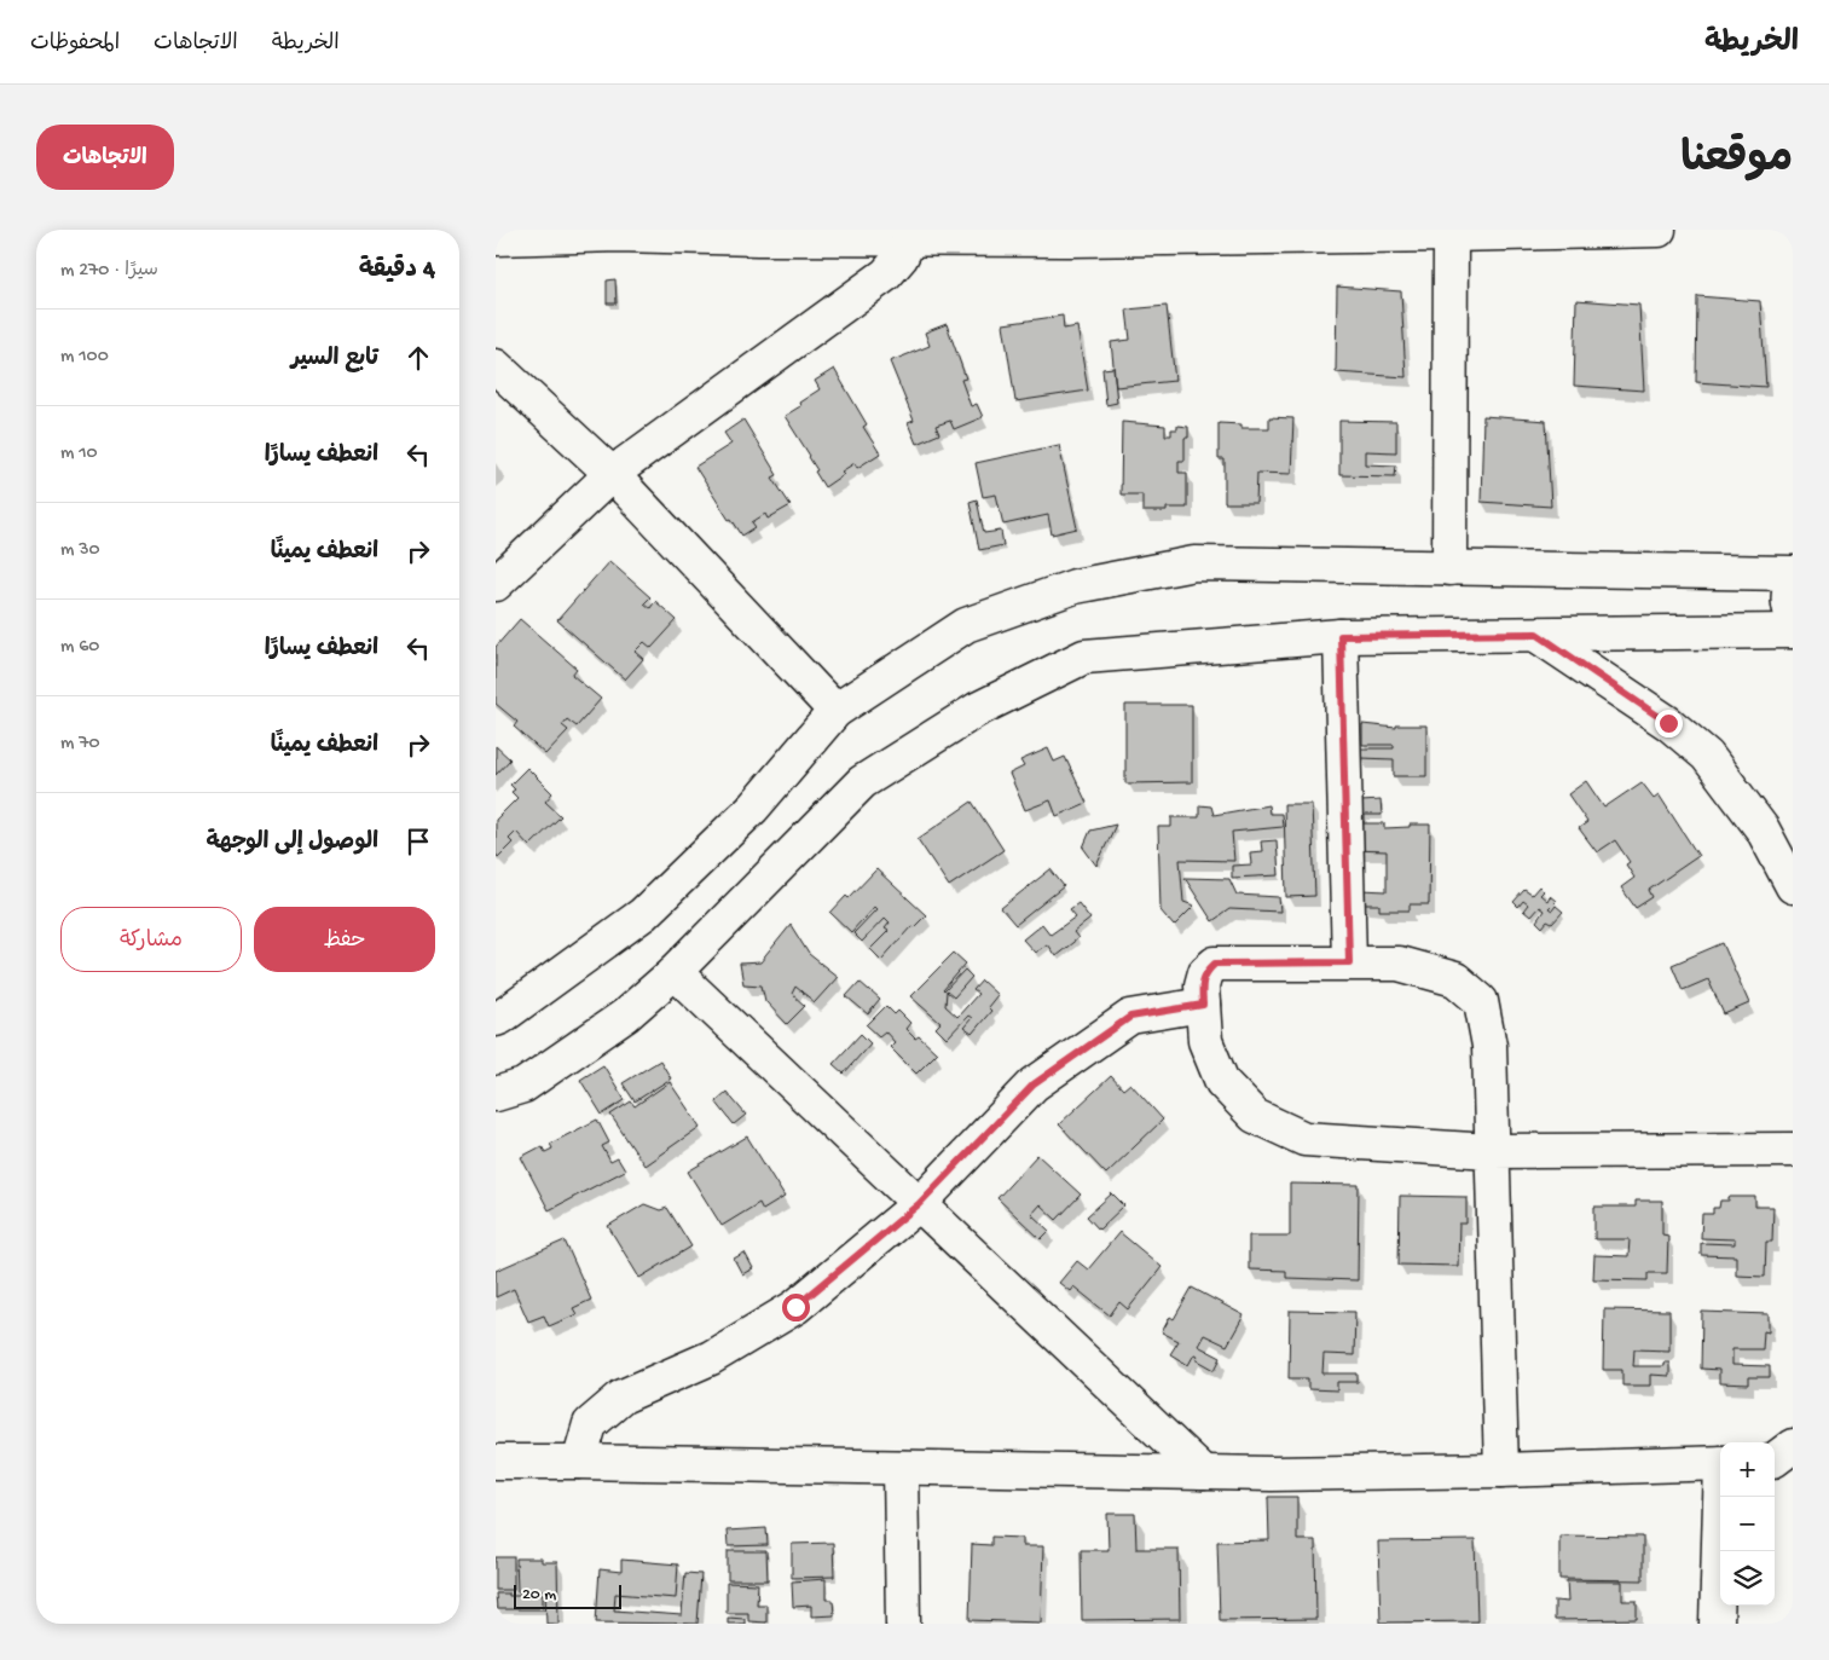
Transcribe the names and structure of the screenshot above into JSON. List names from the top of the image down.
{
  "scale_bar": "20 m",
  "page": {
    "header": "الخريطة",
    "nav": ["الخريطة", "الاتجاهات", "المحفوظات"],
    "title": "موقعنا",
    "buttons": [
      "الاتجاهات",
      ["حفظ", "مشاركة"]
    ],
    "heading": ["4 دقيقة", "سيرًا · 270 m"],
    "list": [
      ["تابع السير", "100 m"],
      ["انعطف يسارًا", "10 m"],
      ["انعطف يمينًا", "30 m"],
      ["انعطف يسارًا", "60 m"],
      ["انعطف يمينًا", "70 m"],
      "الوصول إلى الوجهة"
    ],
    "map_buttons": ["+", "−"],
    "scale": "20 m"
  }
}
